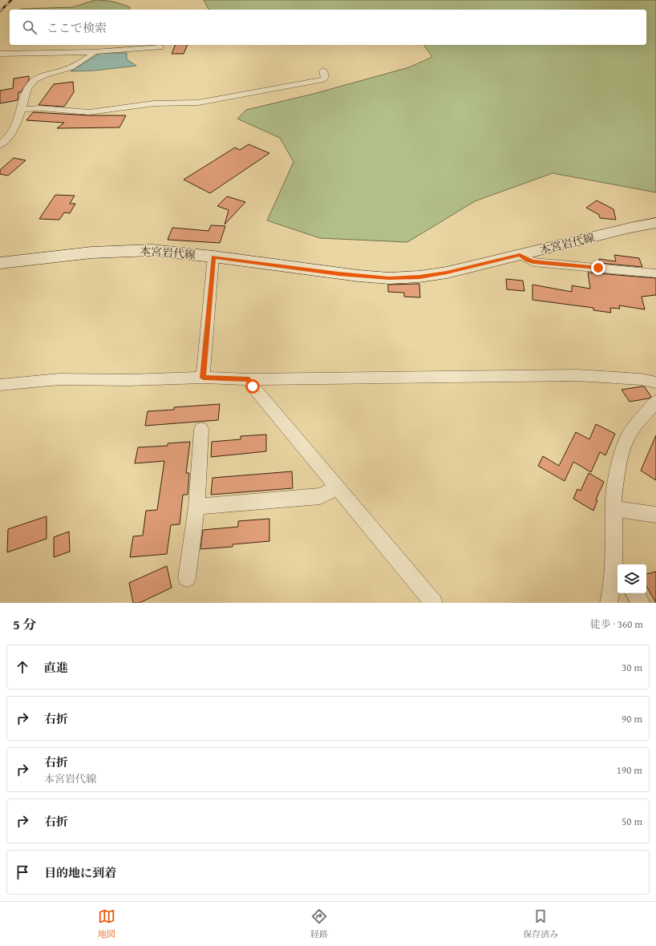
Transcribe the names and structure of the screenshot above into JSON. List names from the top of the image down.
{
  "streets": {
    "main road": ["本宮岩代線"]
  },
  "page": {
    "search": "ここで検索",
    "heading": ["5 分", "徒歩 · 360 m"],
    "list": [
      ["直進", "30 m"],
      ["右折", "90 m"],
      ["右折", "本宮岩代線", "190 m"],
      ["右折", "50 m"],
      "目的地に到着"
    ],
    "nav": ["地図", "経路", "保存済み"]
  }
}
